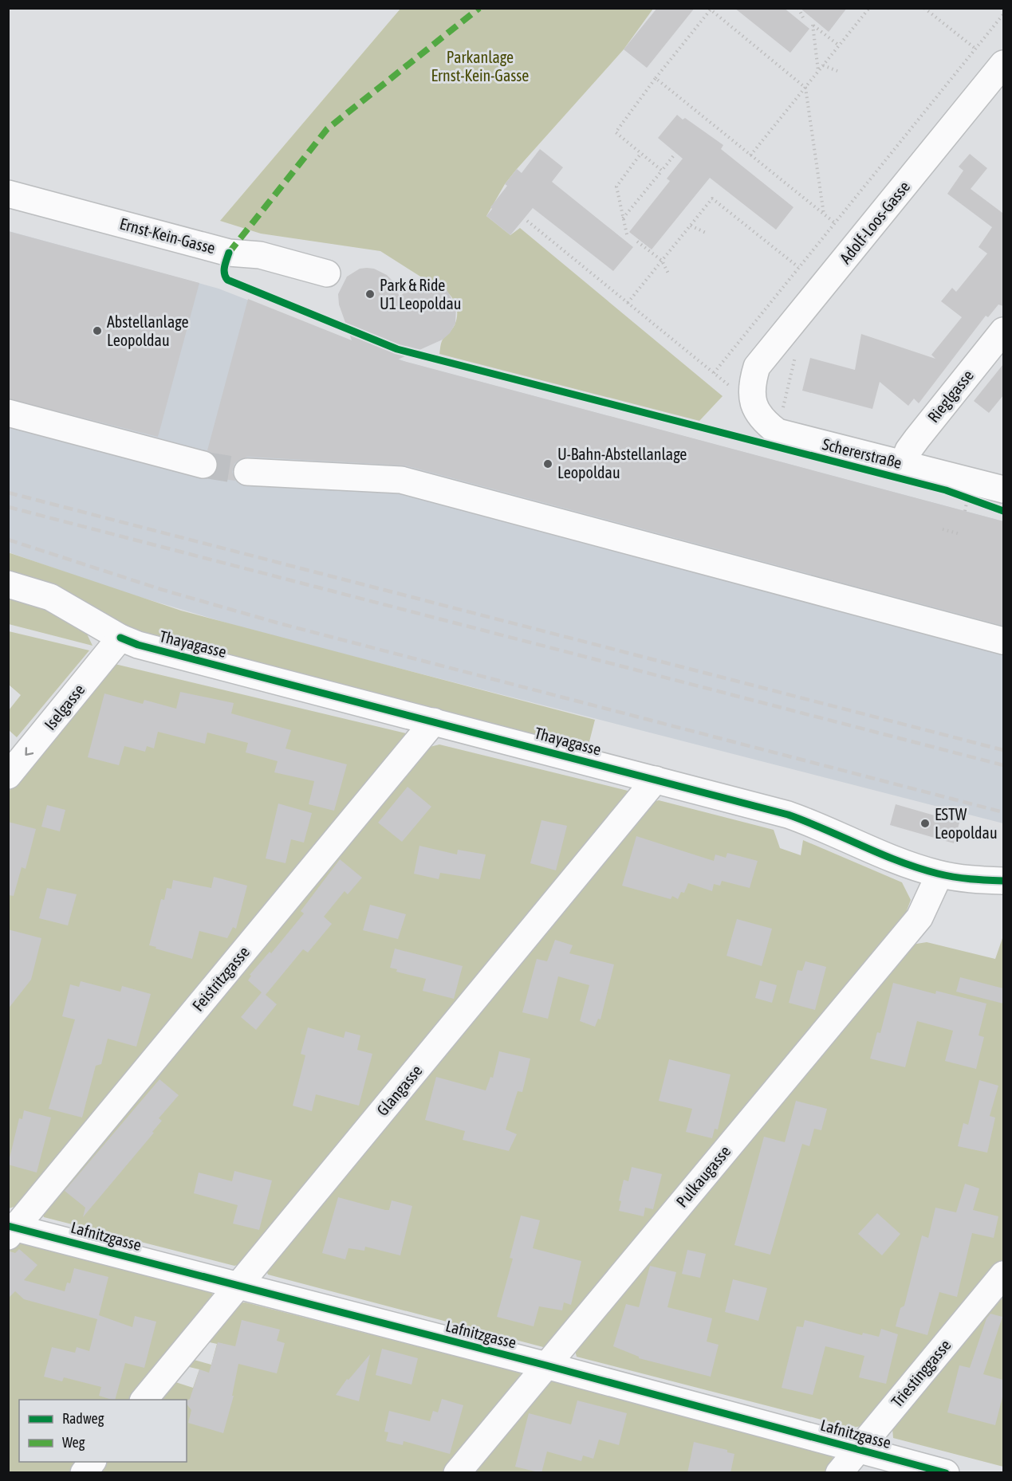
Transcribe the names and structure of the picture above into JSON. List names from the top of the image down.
{
  "streets": {
    "street": [
      "Adolf-Loos-Gasse",
      "Ernst-Kein-Gasse",
      "Rieglgasse",
      "Schererstraße",
      "Thayagasse",
      "Iselgasse",
      "Feistritzgasse",
      "Glangasse",
      "Pulkaugasse",
      "Lafnitzgasse",
      "Triestinggasse"
    ]
  },
  "crossings": [
    ["Adolf-Loos-Gasse", "Schererstraße"],
    ["Rieglgasse", "Schererstraße"],
    ["Thayagasse", "Iselgasse"],
    ["Thayagasse", "Feistritzgasse"],
    ["Thayagasse", "Glangasse"],
    ["Thayagasse", "Pulkaugasse"],
    ["Feistritzgasse", "Lafnitzgasse"],
    ["Glangasse", "Lafnitzgasse"],
    ["Pulkaugasse", "Lafnitzgasse"],
    ["Lafnitzgasse", "Triestinggasse"]
  ],
  "one_way": ["Iselgasse"],
  "parks": ["Parkanlage Ernst-Kein-Gasse"],
  "places": [
    "Park & Ride U1 Leopoldau",
    "Abstellanlage Leopoldau",
    "U-Bahn-Abstellanlage Leopoldau",
    "ESTW Leopoldau"
  ],
  "legend": ["Radweg", "Weg"]
}
